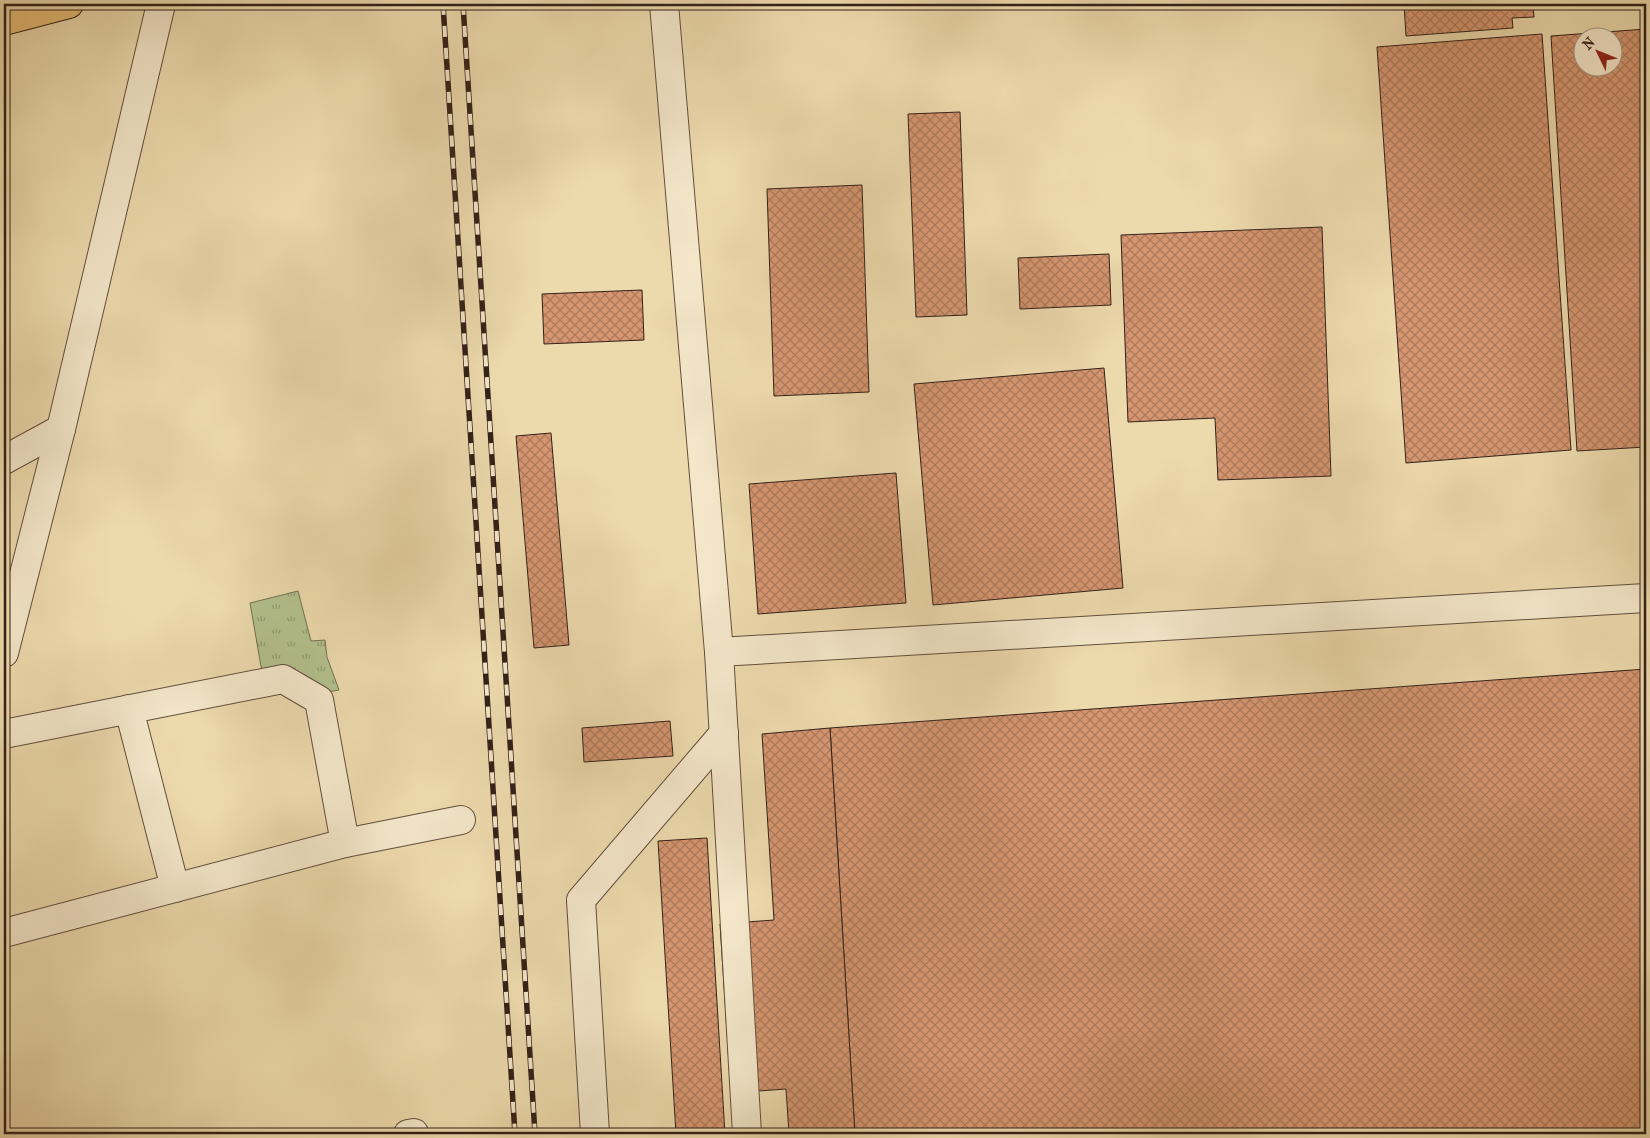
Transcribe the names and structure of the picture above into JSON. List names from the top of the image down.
{
  "north": "top left"
}
